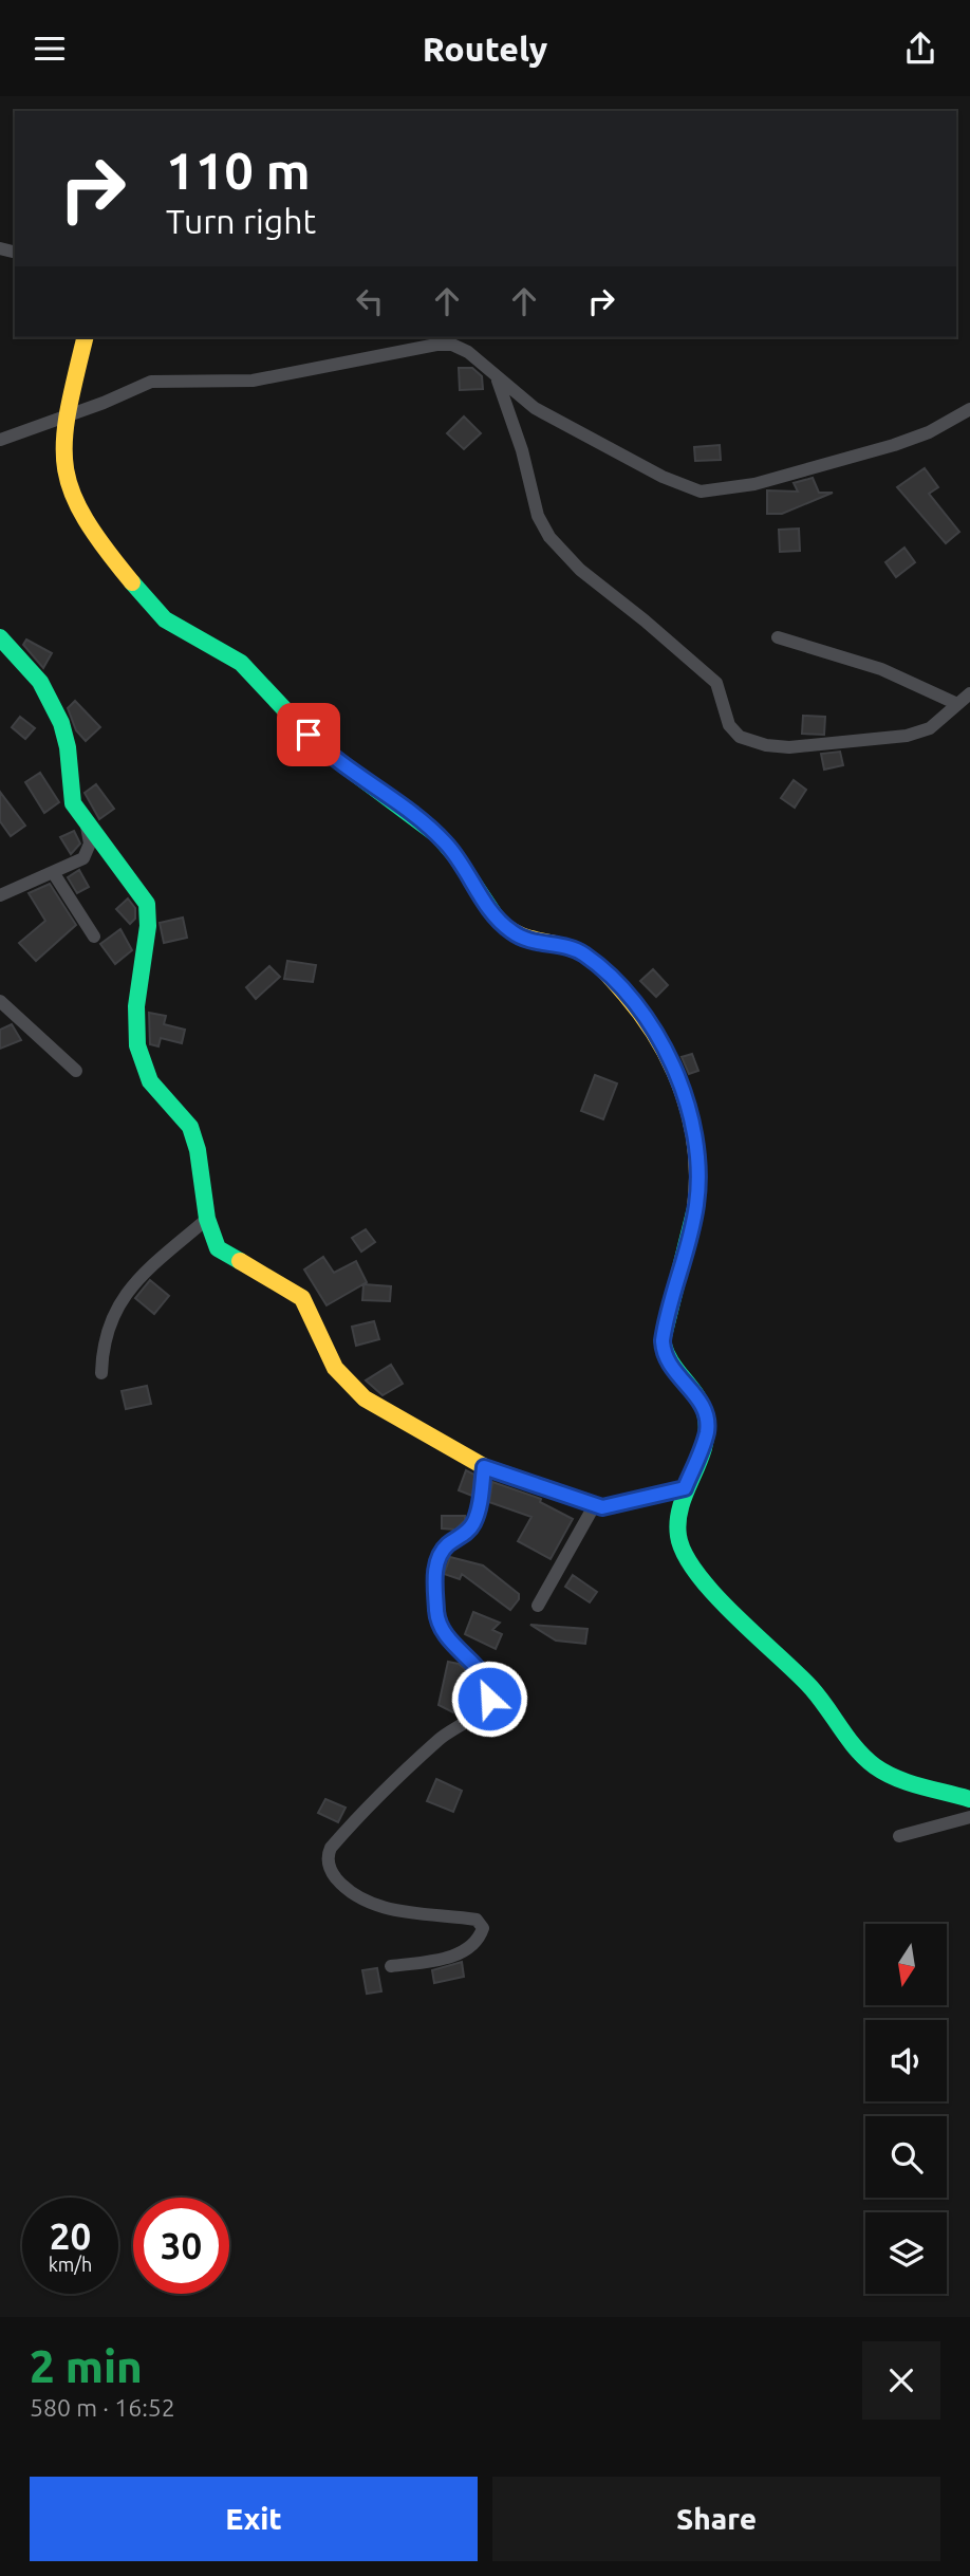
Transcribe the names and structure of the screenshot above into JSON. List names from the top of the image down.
{
  "north": "bottom",
  "page": {
    "header": "Routely",
    "turn": ["110 m", "Turn right"],
    "speed": "20 km/h",
    "limit": "30",
    "heading": ["2 min", "580 m · 16:52"],
    "buttons": ["Exit", "Share"]
  }
}
